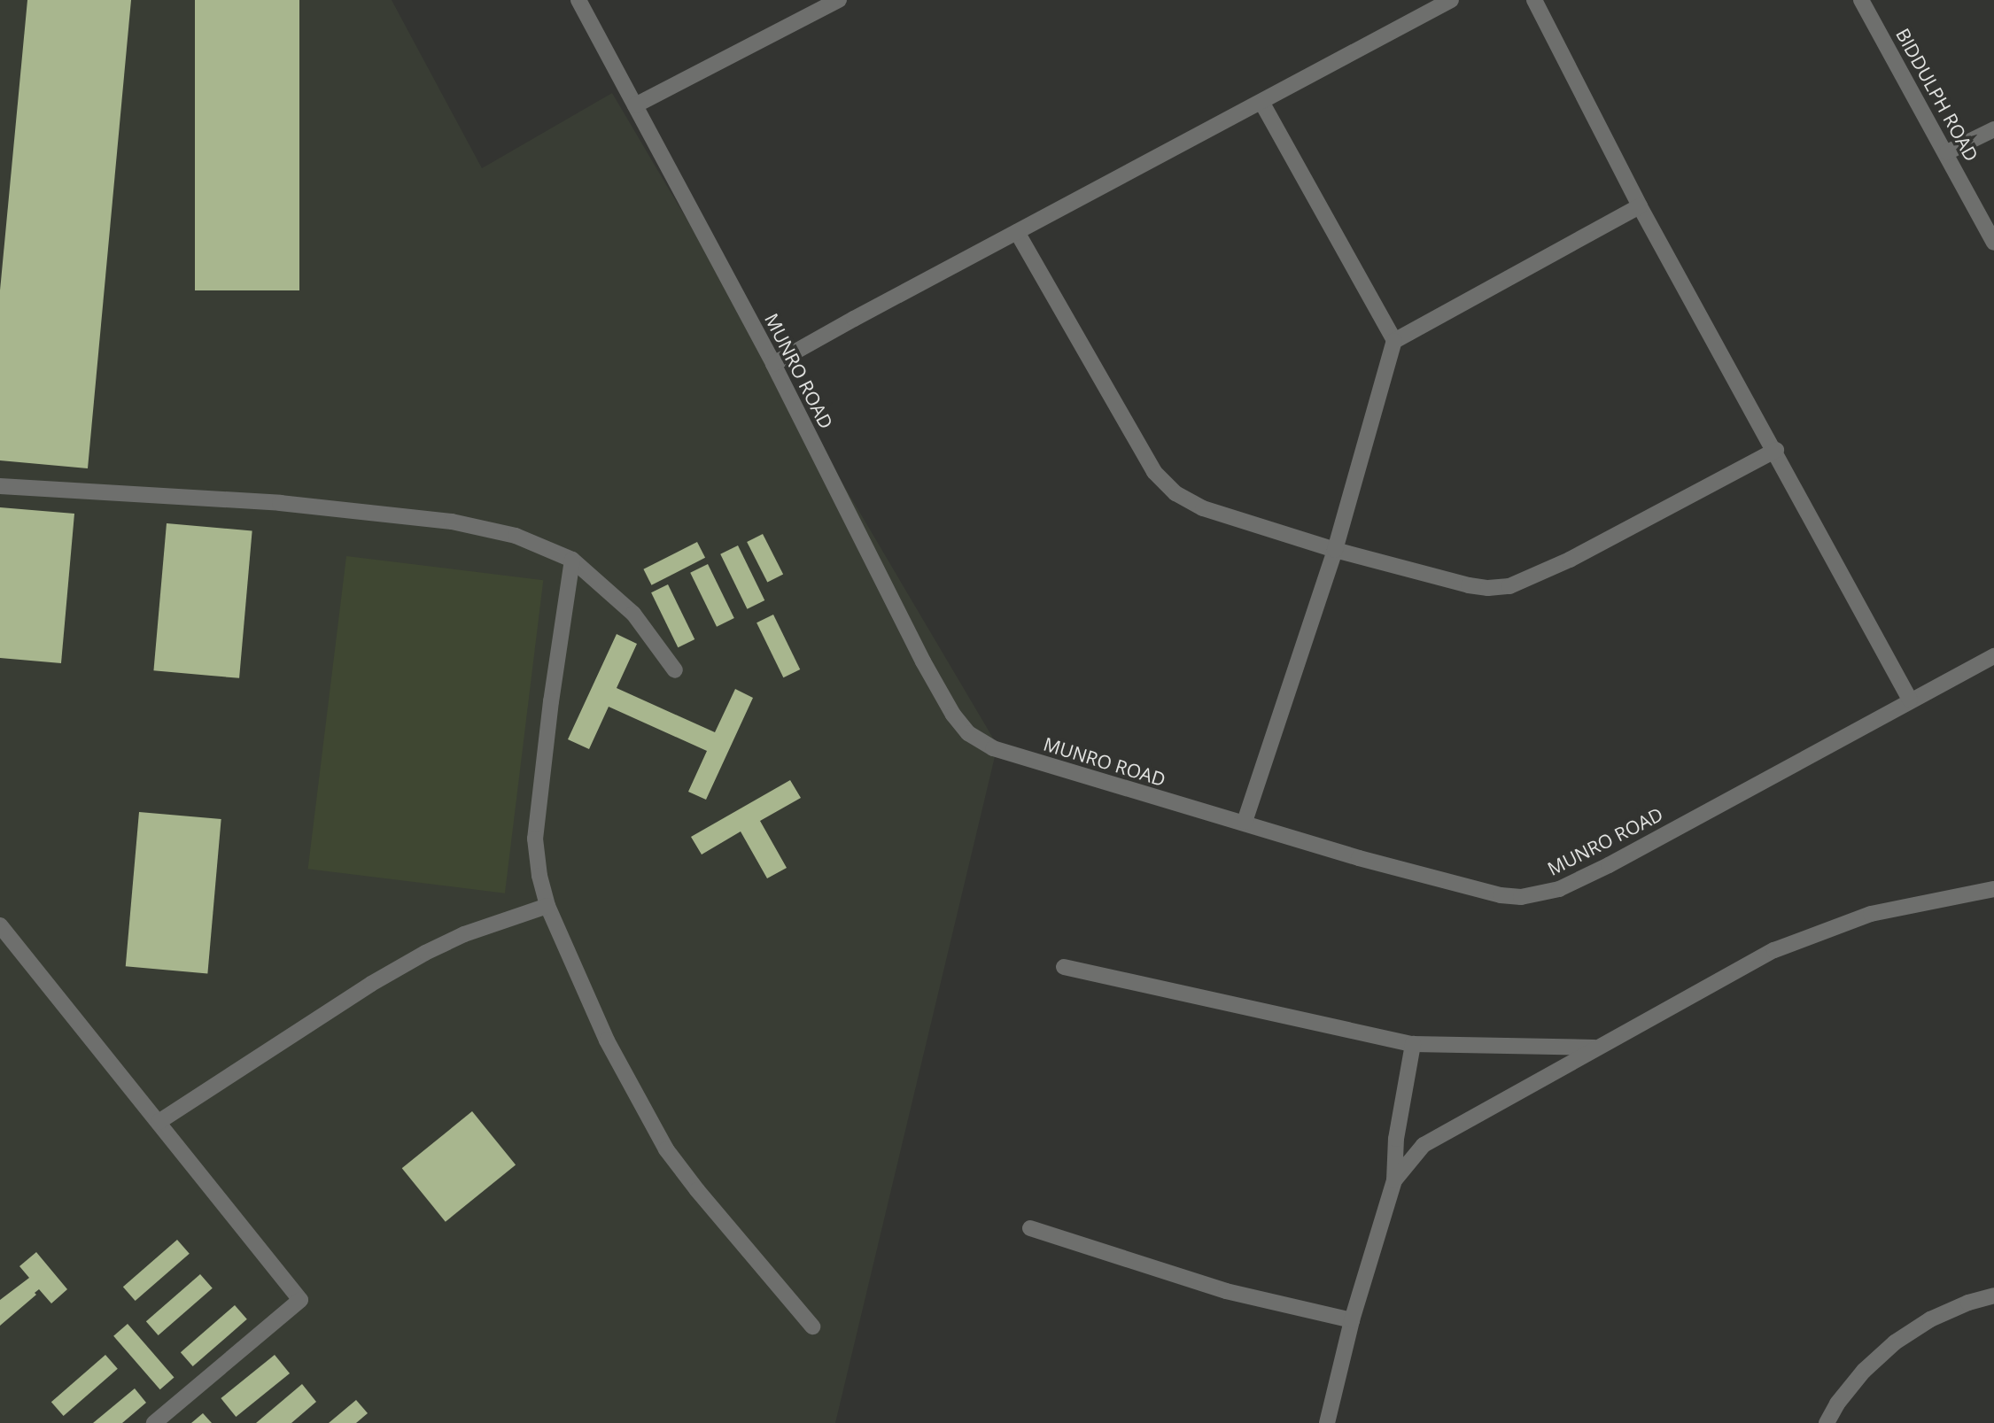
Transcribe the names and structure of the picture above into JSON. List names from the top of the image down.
{
  "streets": {
    "street": ["BIDDULPH ROAD", "MUNRO ROAD"]
  }
}
